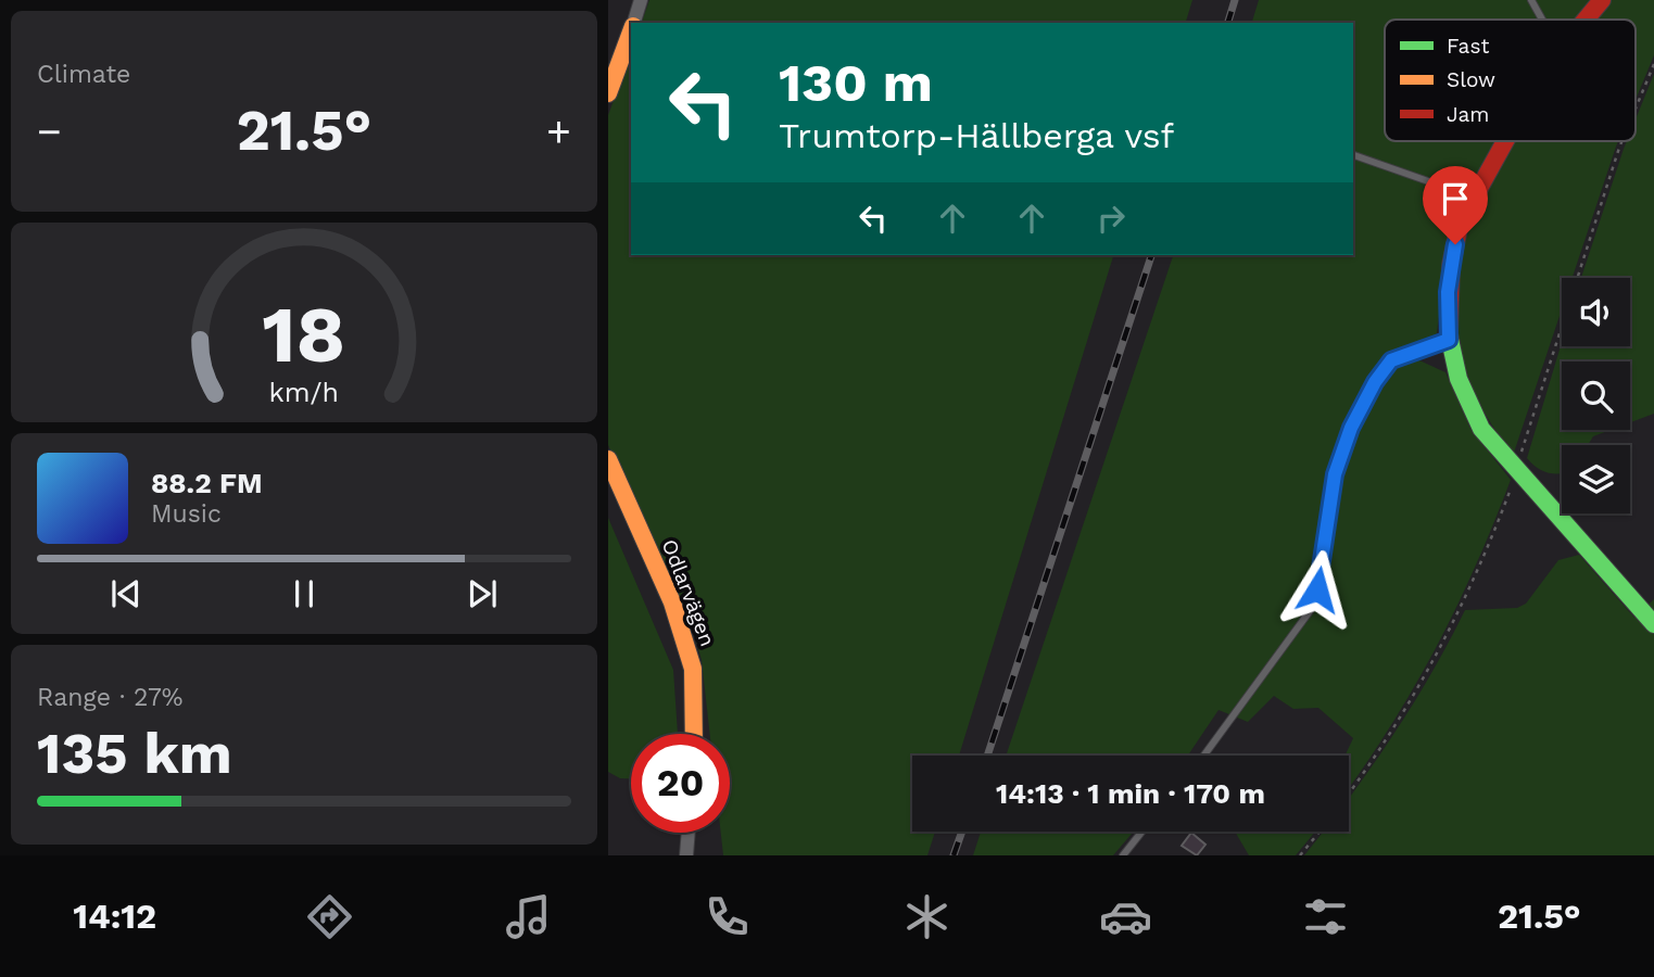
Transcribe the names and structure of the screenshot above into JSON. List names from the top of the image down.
{
  "streets": {
    "street": ["Odlarvägen"]
  },
  "legend": ["Fast", "Slow", "Jam"],
  "page": {
    "tile": [
      "Climate",
      ["Range · 27%", "135 km"]
    ],
    "turn": ["130 m", "Trumtorp-Hällberga vsf"],
    "heat": ["−", "21.5°", "+"],
    "song": ["88.2 FM", "Music"],
    "limit": "20",
    "trip": "14:13 · 1 min · 170 m",
    "tabs": ["14:12", "21.5°"],
    "gauge": ["18", "km/h"]
  }
}
